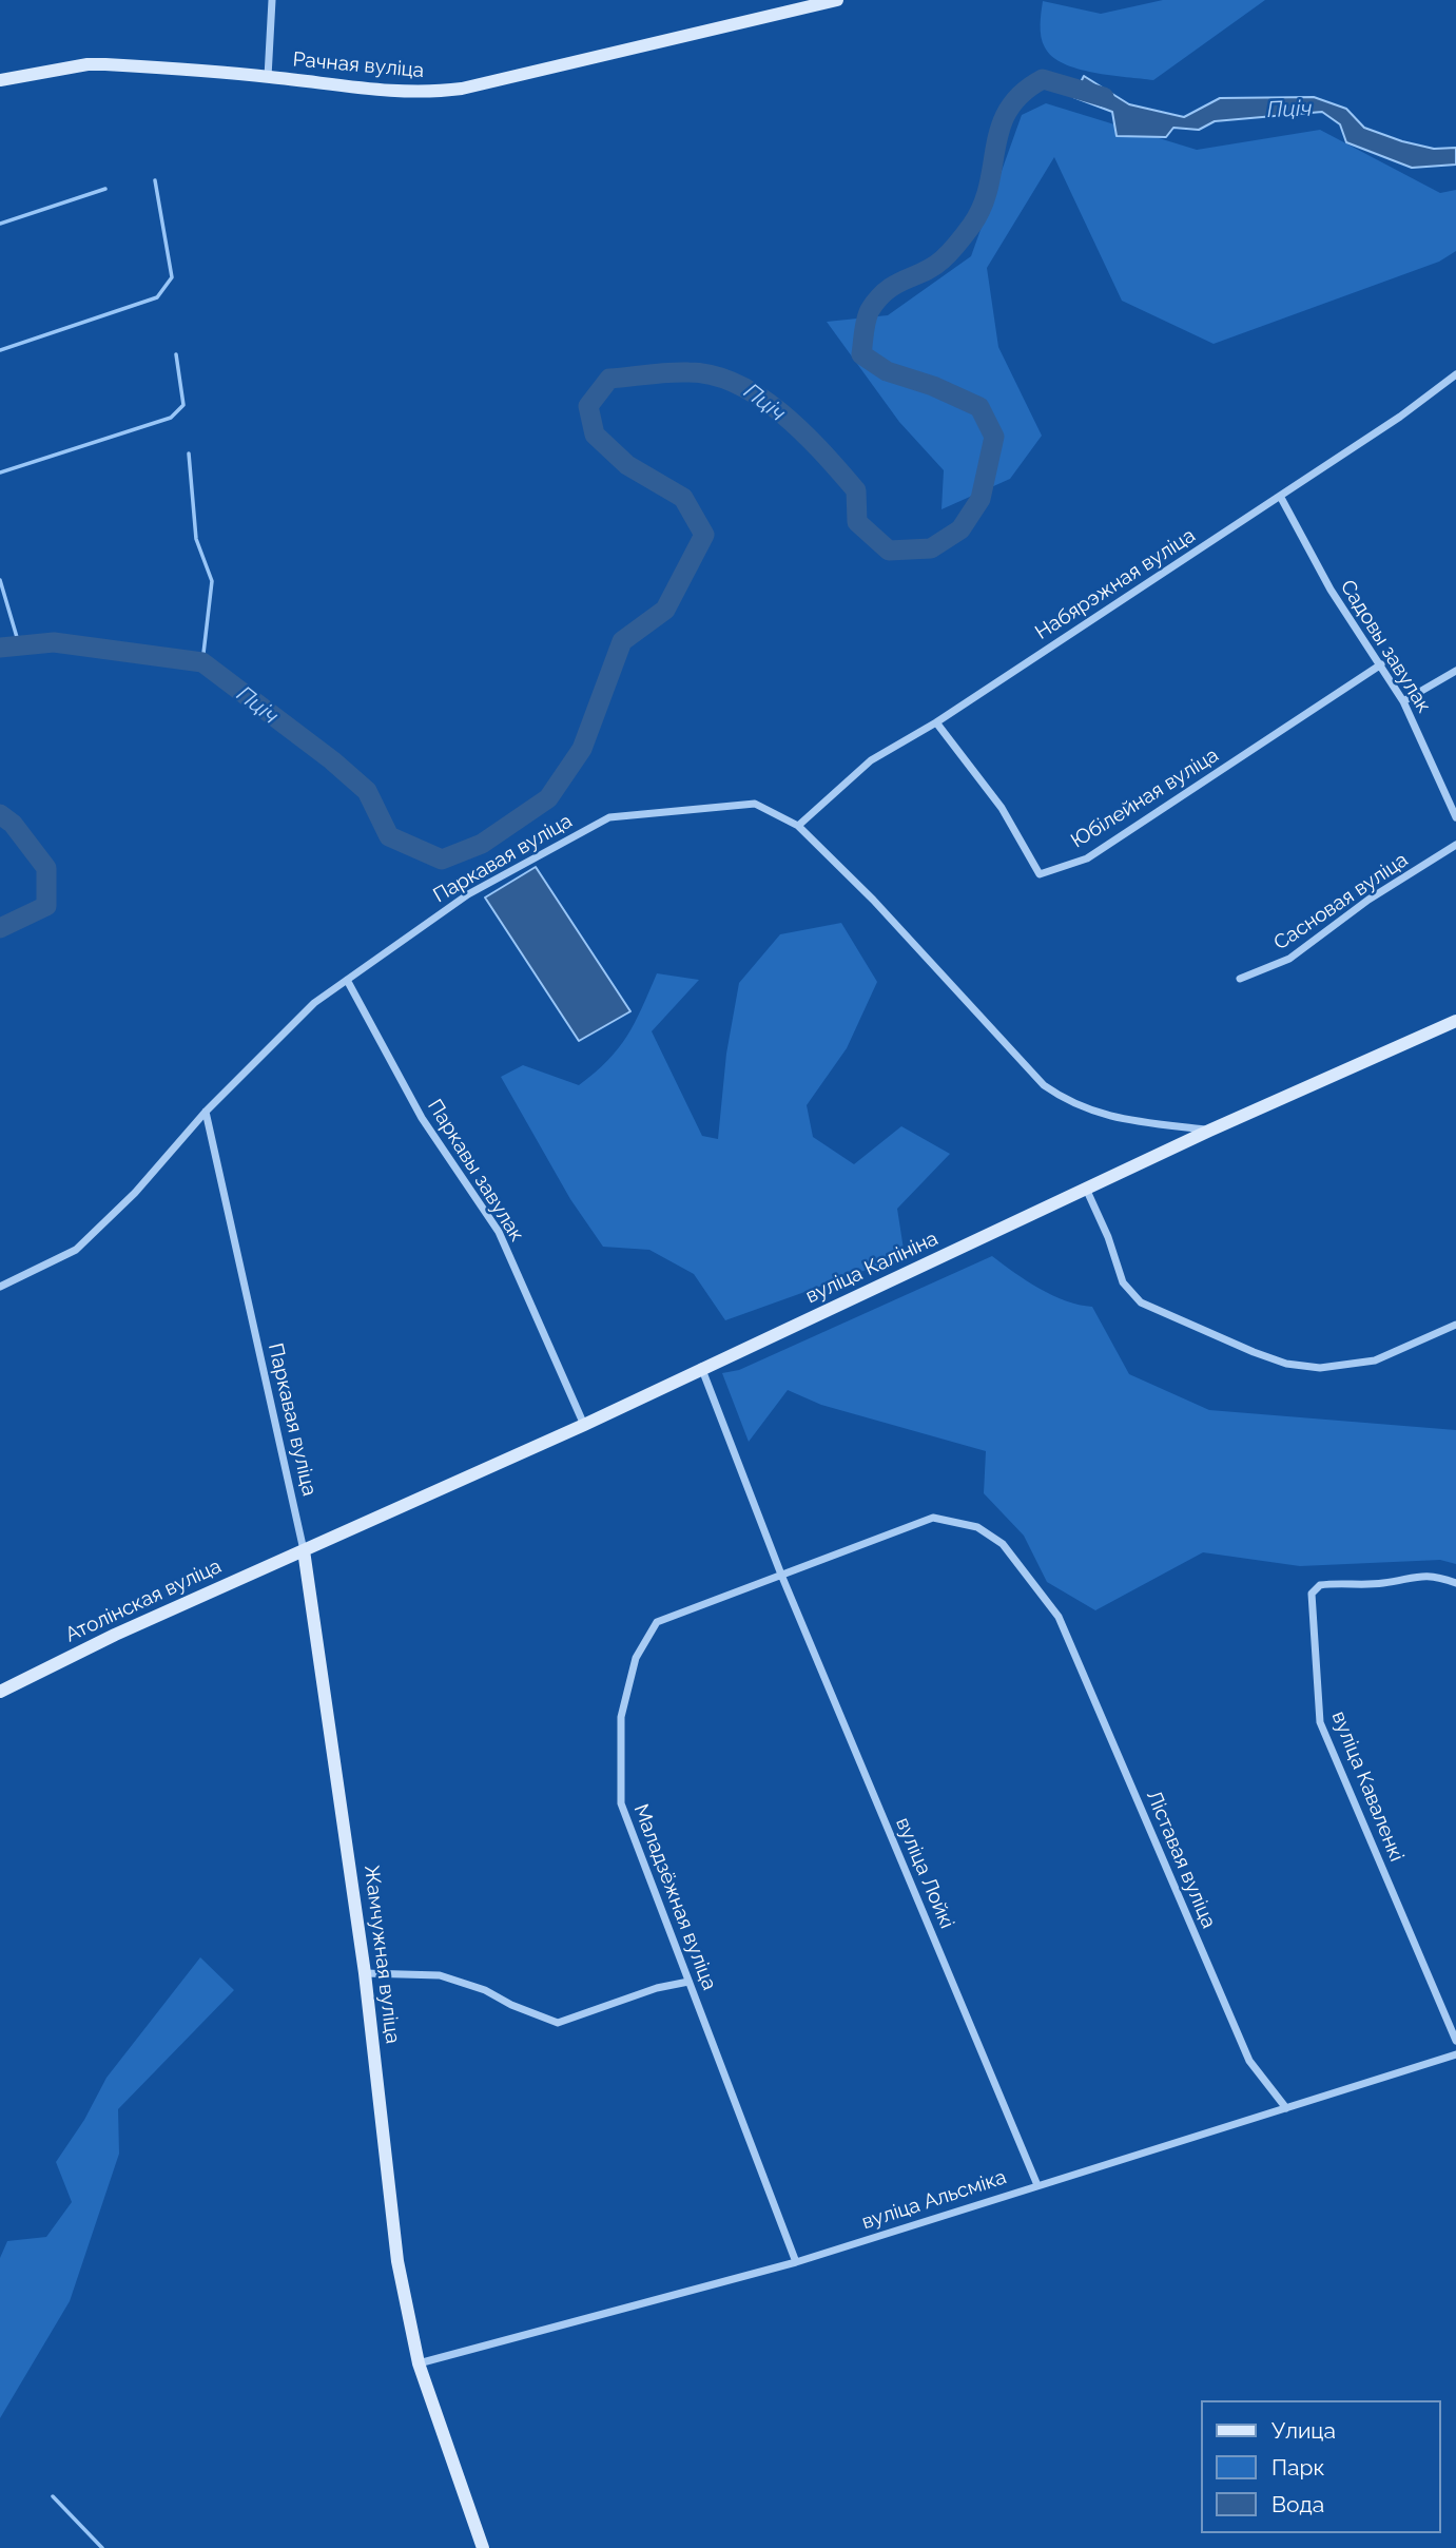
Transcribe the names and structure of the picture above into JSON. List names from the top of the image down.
{
  "streets": {
    "street": [
      "Рачная вуліца",
      "Набярэжная вуліца",
      "Садовы завулак",
      "Юбілейная вуліца",
      "Паркавая вуліца",
      "Сасновая вуліца",
      "Паркавы завулак",
      "вуліца Калініна",
      "Атолінская вуліца",
      "вуліца Каваленкі",
      "Ліставая вуліца",
      "вуліца Лойкі",
      "Маладзёжная вуліца",
      "Жамчужная вуліца",
      "вуліца Альсміка"
    ]
  },
  "crossings": [
    ["Набярэжная вуліца", "Садовы завулак"],
    ["Набярэжная вуліца", "Юбілейная вуліца"],
    ["Набярэжная вуліца", "Паркавая вуліца"],
    ["Садовы завулак", "Юбілейная вуліца"],
    ["Паркавая вуліца", "Паркавы завулак"],
    ["Паркавая вуліца", "вуліца Калініна"],
    ["Паркавая вуліца", "Атолінская вуліца"],
    ["Паркавая вуліца", "Жамчужная вуліца"],
    ["Паркавы завулак", "вуліца Калініна"],
    ["вуліца Калініна", "Атолінская вуліца"],
    ["вуліца Калініна", "вуліца Лойкі"],
    ["вуліца Калініна", "Жамчужная вуліца"],
    ["Атолінская вуліца", "Жамчужная вуліца"],
    ["Ліставая вуліца", "вуліца Лойкі"],
    ["Ліставая вуліца", "Маладзёжная вуліца"],
    ["Ліставая вуліца", "вуліца Альсміка"],
    ["вуліца Лойкі", "Маладзёжная вуліца"],
    ["вуліца Лойкі", "вуліца Альсміка"],
    ["Маладзёжная вуліца", "вуліца Альсміка"],
    ["Жамчужная вуліца", "вуліца Альсміка"]
  ],
  "water": ["Пціч"],
  "legend": ["Улица", "Парк", "Вода"]
}
